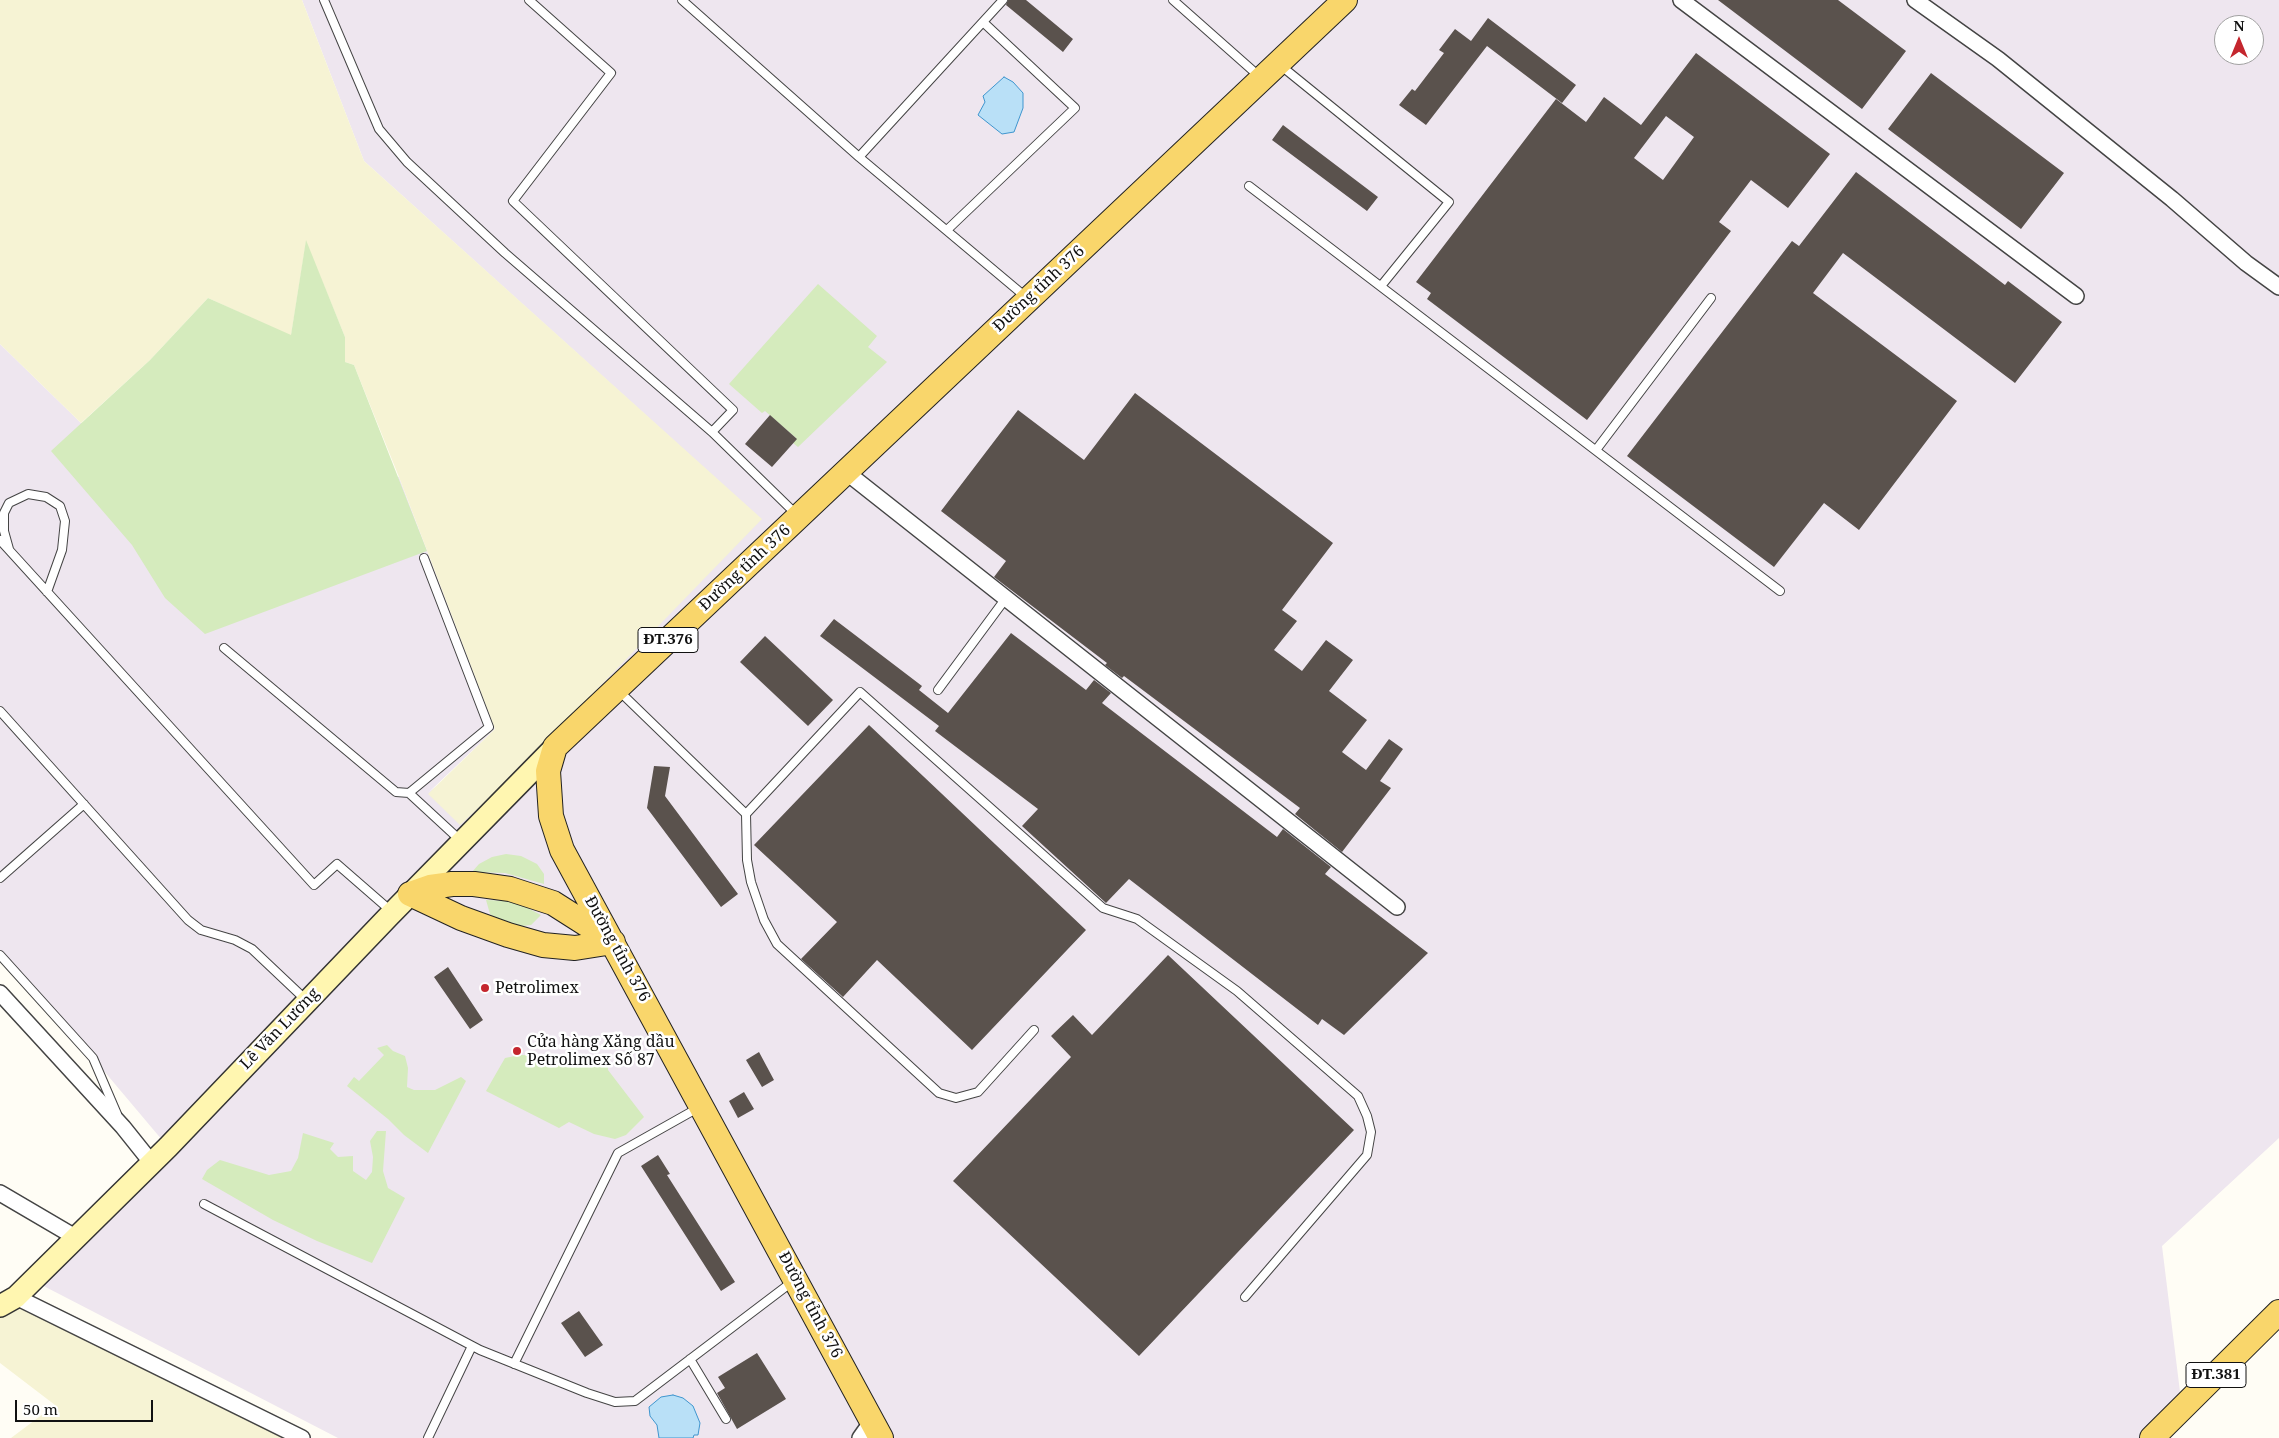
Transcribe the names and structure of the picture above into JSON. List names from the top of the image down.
{
  "streets": {
    "main road": [
      "Đường tỉnh 376",
      "ĐT.376",
      "Lê Văn Lương",
      "ĐT.381"
    ]
  },
  "crossings": [
    ["Đường tỉnh 376", "Lê Văn Lương"]
  ],
  "places": ["Petrolimex", "Cửa hàng Xăng dầu Petrolimex Số 87"],
  "scale_bar": "50 m",
  "north": "top"
}
